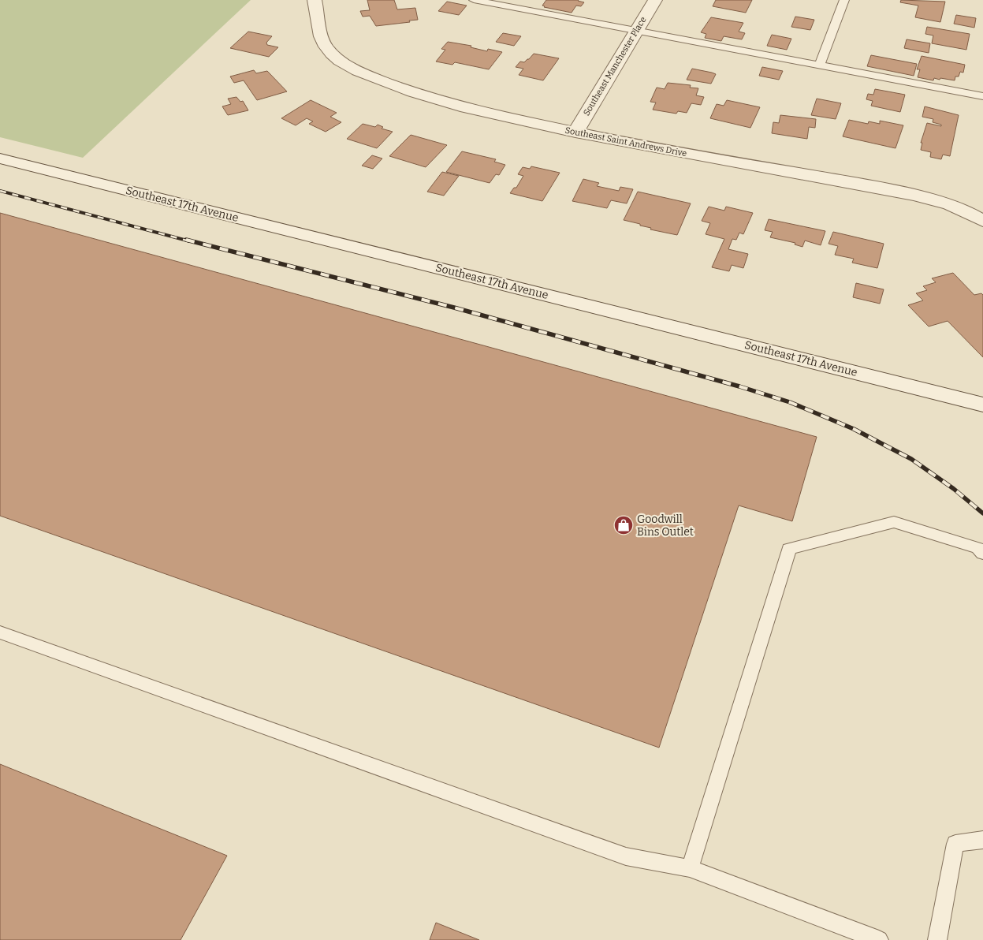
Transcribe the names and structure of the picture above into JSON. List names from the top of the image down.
{
  "streets": {
    "street": ["Southeast Manchester Place", "Southeast Saint Andrews Drive", "Southeast 17th Avenue"]
  },
  "crossings": [
    ["Southeast Manchester Place", "Southeast Saint Andrews Drive"]
  ],
  "places": {
    "shop": ["Goodwill Bins Outlet"]
  }
}
